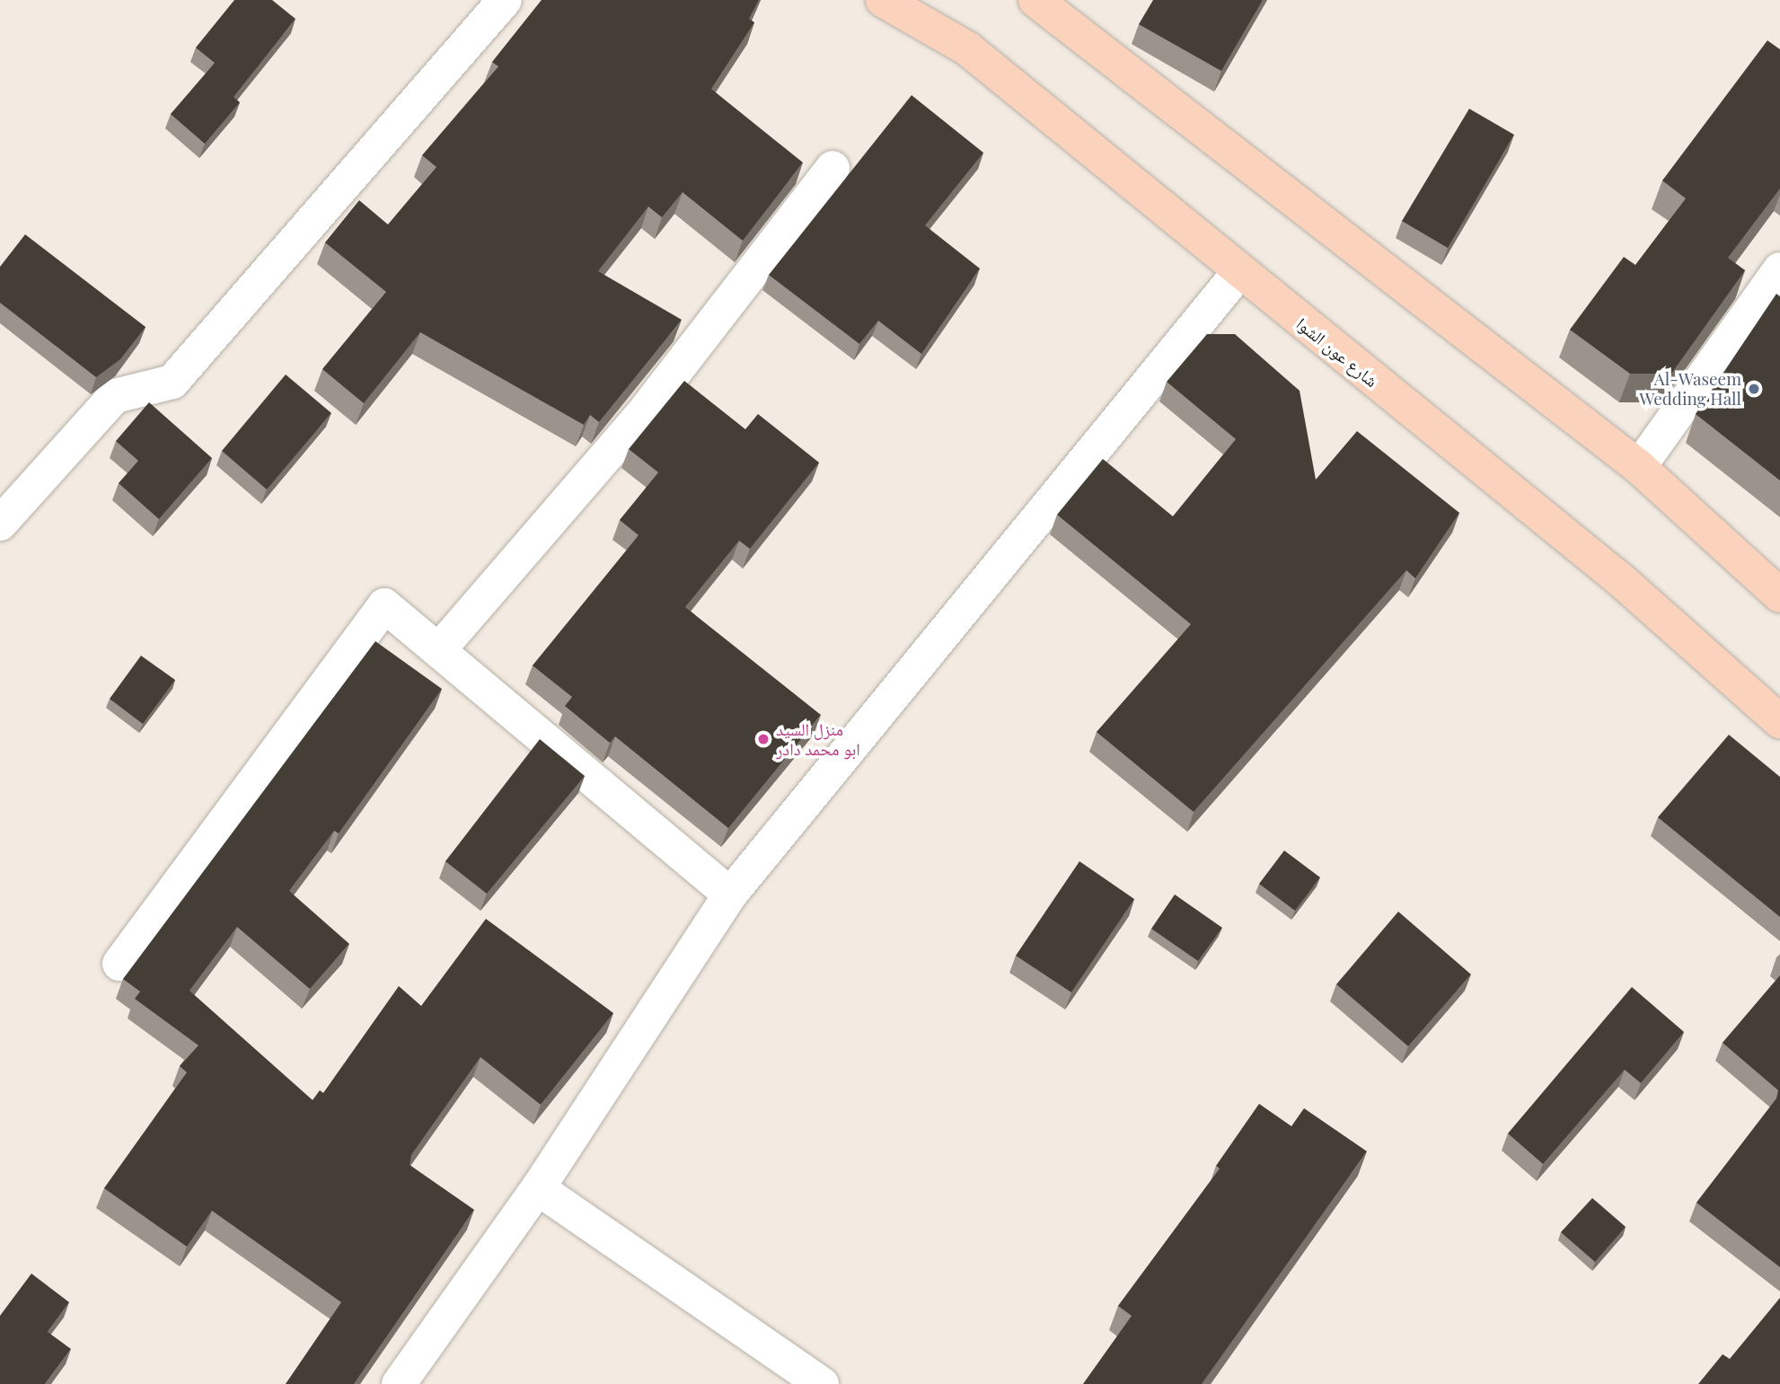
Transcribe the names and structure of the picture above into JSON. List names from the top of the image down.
{
  "streets": {
    "main road": ["شارع عون الشوا"]
  },
  "places": ["Al-Waseem Wedding Hall", "منزل السيد ابو محمد دادر"]
}
